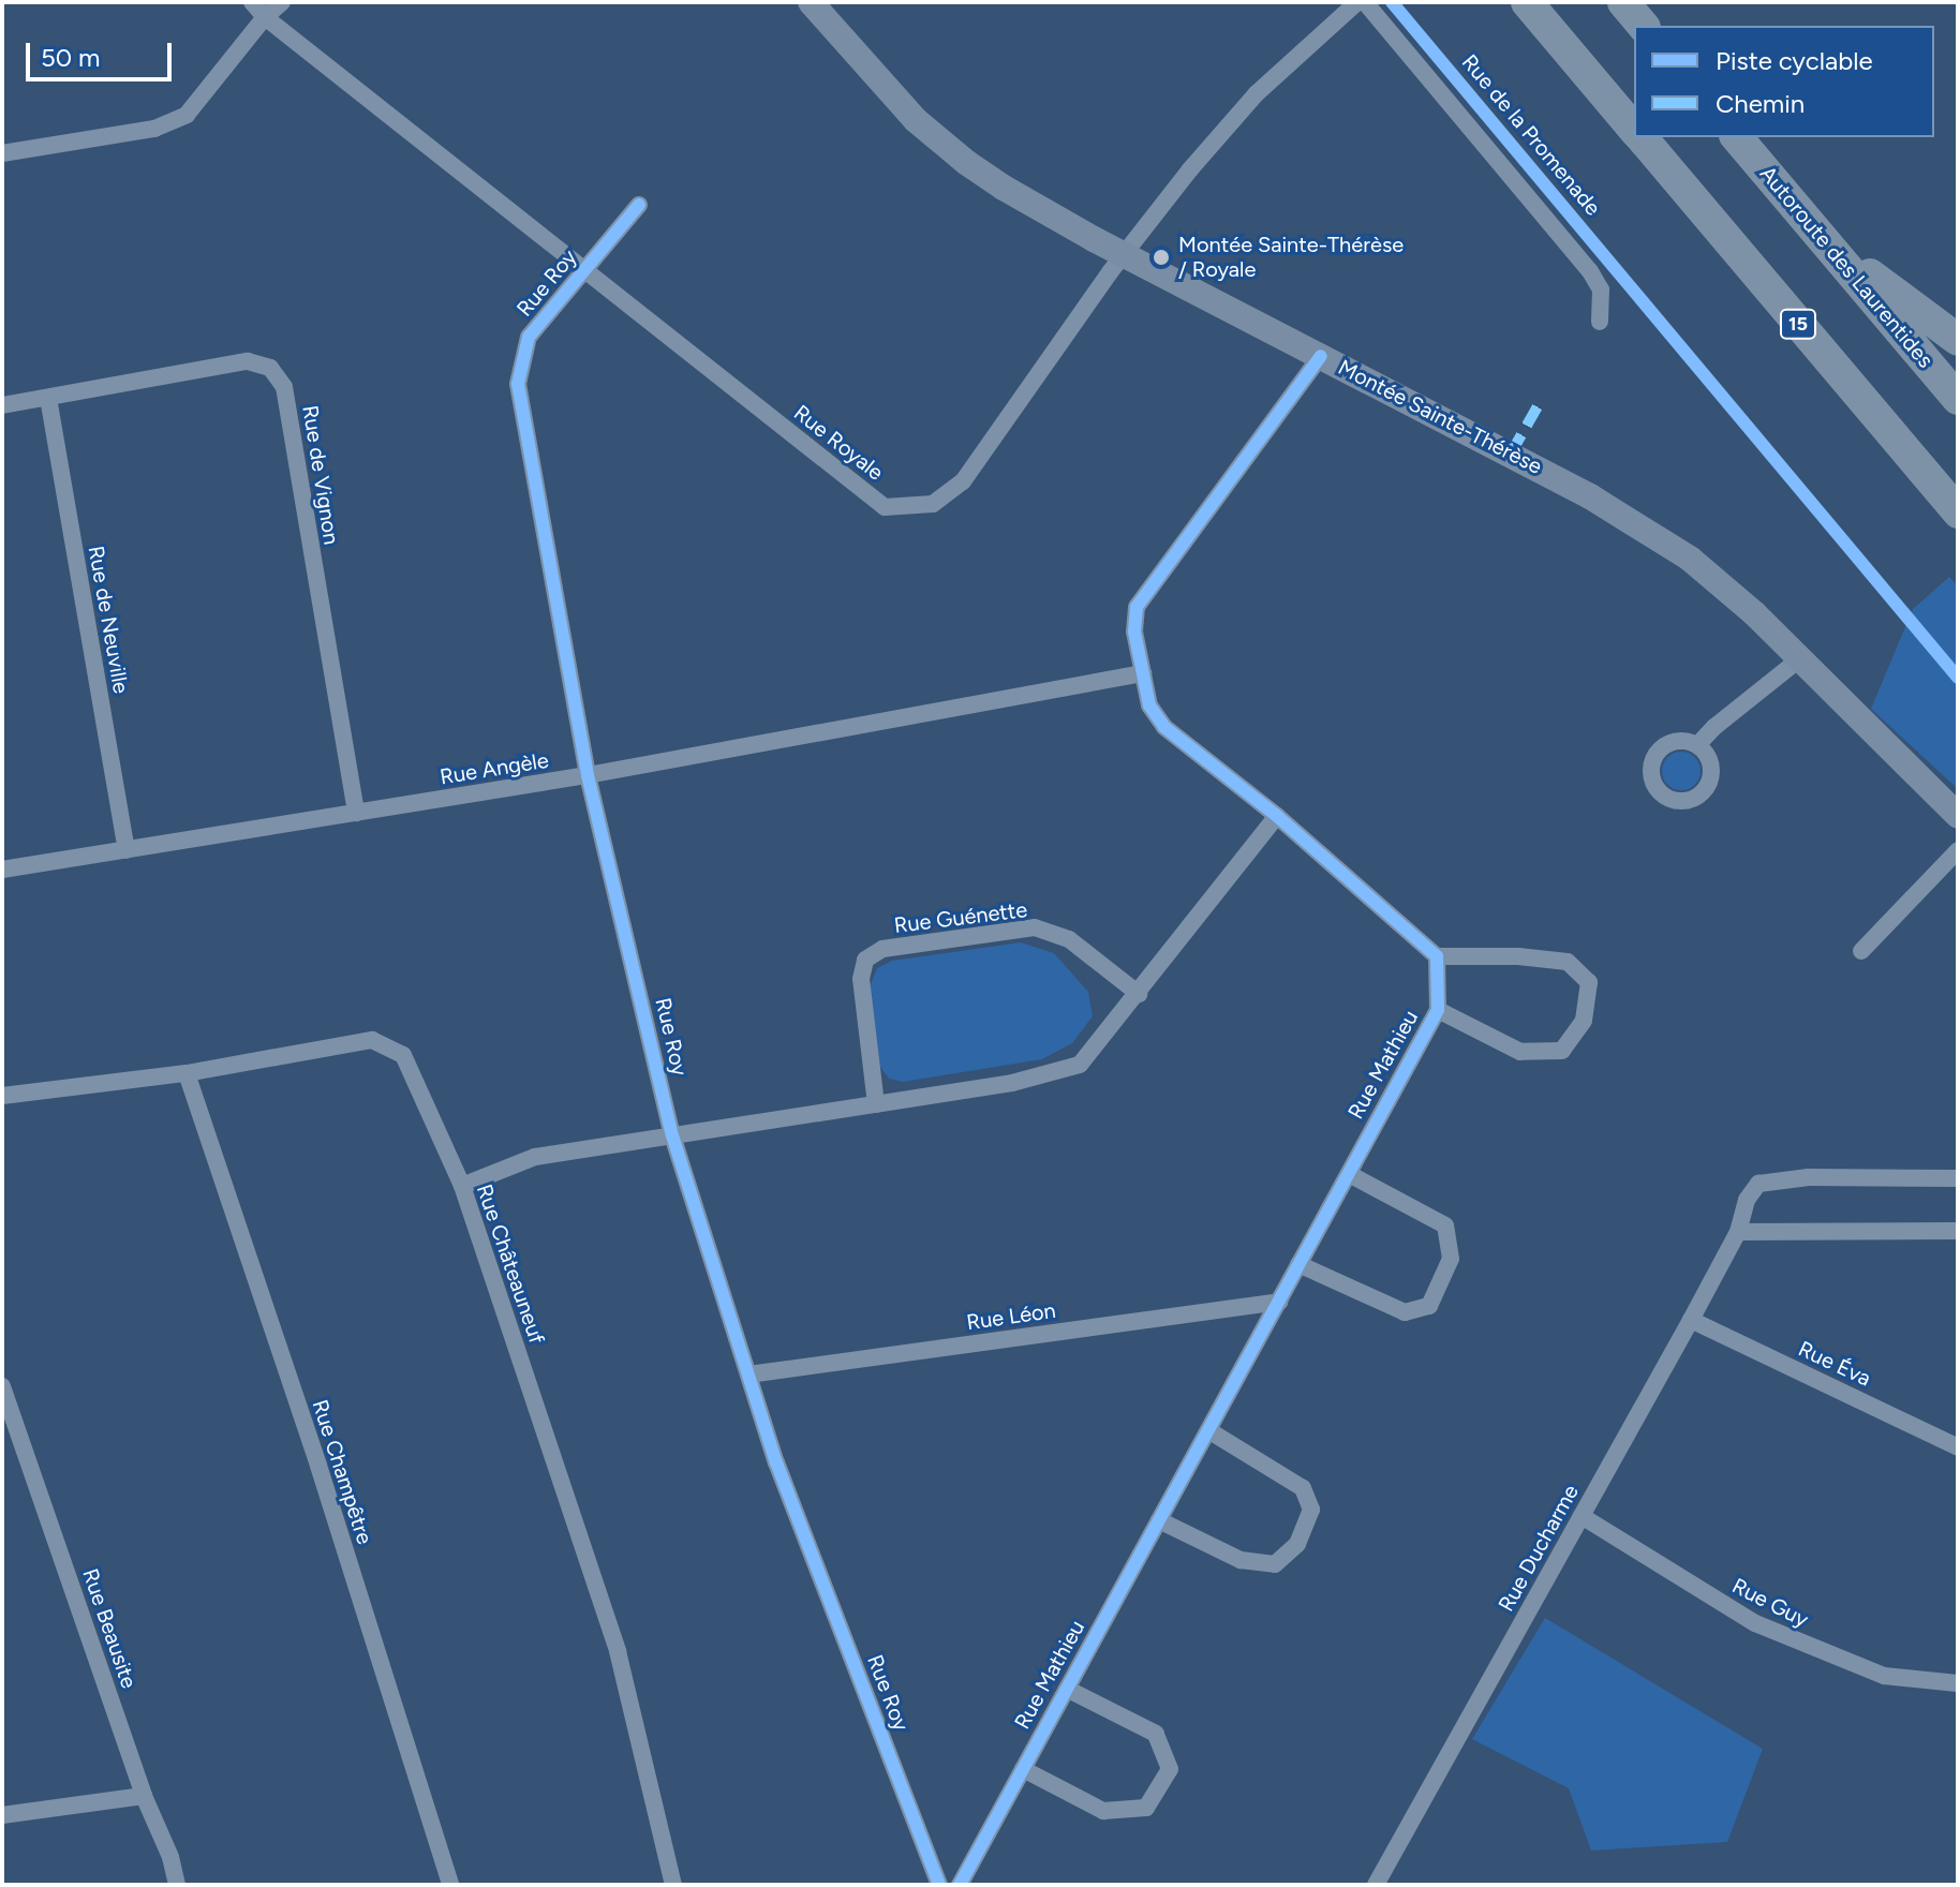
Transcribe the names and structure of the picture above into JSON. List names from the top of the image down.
{
  "streets": {
    "highway": ["Autoroute des Laurentides", "15"],
    "street": [
      "Rue de la Promenade",
      "Rue Roy",
      "Montée Sainte-Thérèse",
      "Rue Royale",
      "Rue de Vignon",
      "Rue de Neuville",
      "Rue Angèle",
      "Rue Guénette",
      "Rue Mathieu",
      "Rue Châteauneuf",
      "Rue Léon",
      "Rue Éva",
      "Rue Champêtre",
      "Rue Ducharme",
      "Rue Guy",
      "Rue Beausite"
    ]
  },
  "crossings": [
    ["Rue Roy", "Rue Royale"],
    ["Rue Roy", "Rue Angèle"],
    ["Rue Roy", "Rue Léon"],
    ["Montée Sainte-Thérèse", "Rue Royale"],
    ["Rue de Vignon", "Rue de Neuville"],
    ["Rue de Vignon", "Rue Angèle"],
    ["Rue de Neuville", "Rue Angèle"],
    ["Rue Mathieu", "Rue Léon"],
    ["Rue Châteauneuf", "Rue Champêtre"],
    ["Rue Éva", "Rue Ducharme"],
    ["Rue Ducharme", "Rue Guy"]
  ],
  "places": ["Montée Sainte-Thérèse / Royale"],
  "legend": ["Piste cyclable", "Chemin"],
  "scale_bar": "50 m"
}
